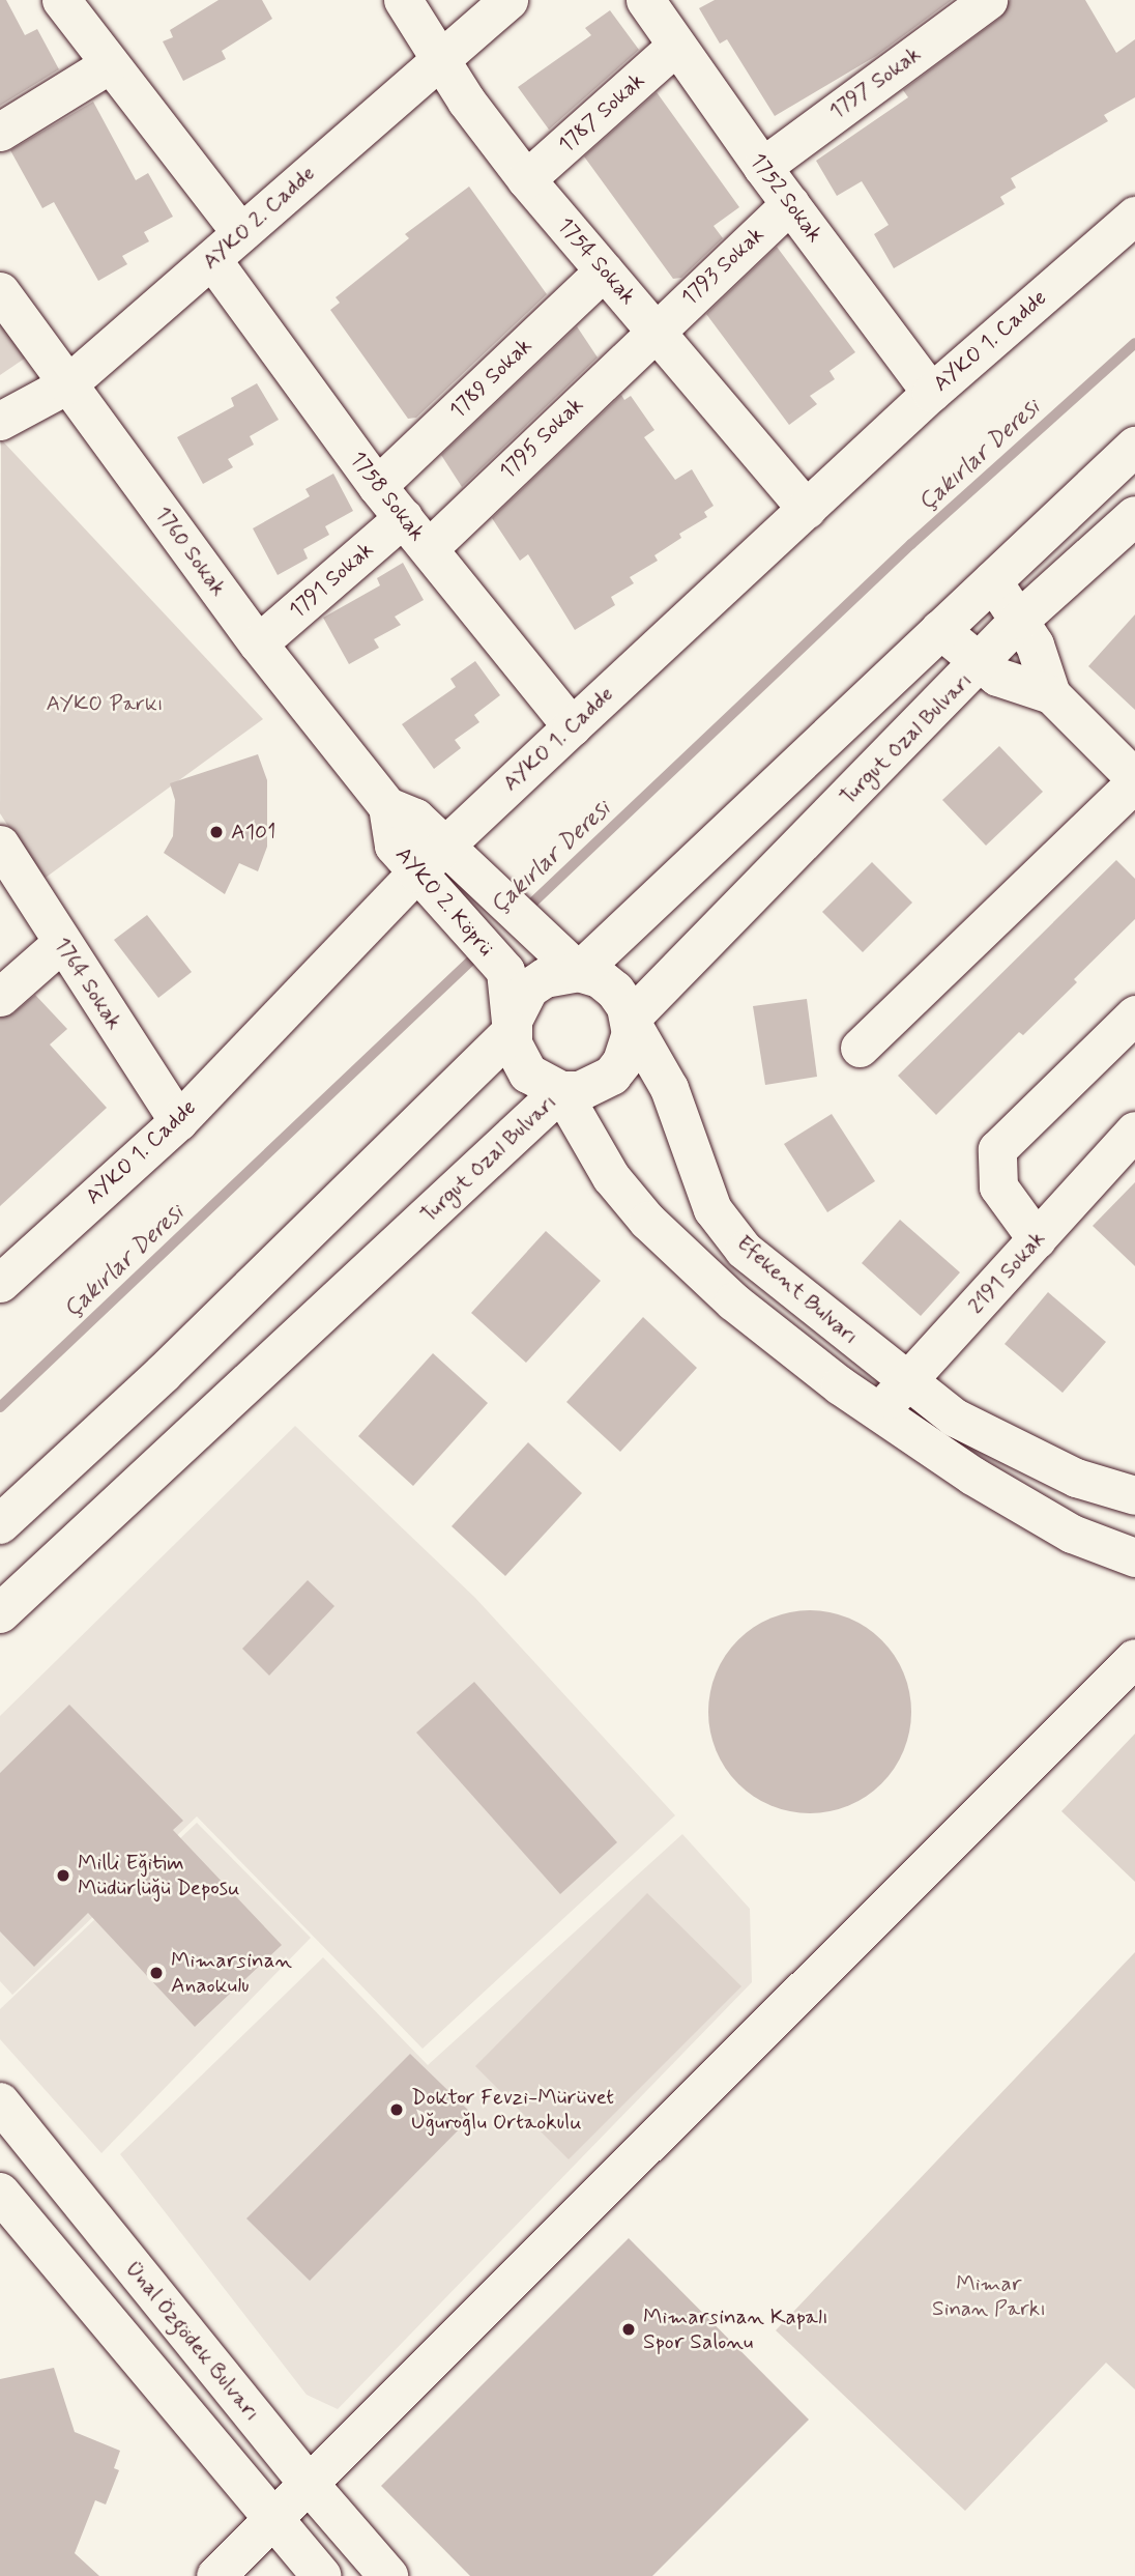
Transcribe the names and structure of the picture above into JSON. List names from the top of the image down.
{
  "streets": {
    "main road": ["Turgut Ozal Bulvarı", "Efekent Bulvarı", "Ünal Özgödek Bulvarı"],
    "street": [
      "1797 Sokak",
      "1787 Sokak",
      "1752 Sokak",
      "AYKO 2. Cadde",
      "1754 Sokak",
      "1793 Sokak",
      "AYKO 1. Cadde",
      "1789 Sokak",
      "1795 Sokak",
      "1758 Sokak",
      "1760 Sokak",
      "1791 Sokak",
      "AYKO 2. Köprü",
      "1764 Sokak",
      "2191 Sokak"
    ]
  },
  "crossings": [
    ["1797 Sokak", "1752 Sokak"],
    ["1787 Sokak", "1752 Sokak"],
    ["1787 Sokak", "1754 Sokak"],
    ["1752 Sokak", "1793 Sokak"],
    ["1752 Sokak", "AYKO 1. Cadde"],
    ["AYKO 2. Cadde", "1754 Sokak"],
    ["AYKO 2. Cadde", "1758 Sokak"],
    ["AYKO 2. Cadde", "1760 Sokak"],
    ["1754 Sokak", "1793 Sokak"],
    ["1754 Sokak", "AYKO 1. Cadde"],
    ["1754 Sokak", "1789 Sokak"],
    ["1754 Sokak", "1795 Sokak"],
    ["1793 Sokak", "1795 Sokak"],
    ["AYKO 1. Cadde", "1758 Sokak"],
    ["AYKO 1. Cadde", "AYKO 2. Köprü"],
    ["AYKO 1. Cadde", "1764 Sokak"],
    ["1789 Sokak", "1758 Sokak"],
    ["1795 Sokak", "1758 Sokak"],
    ["1758 Sokak", "1791 Sokak"],
    ["1760 Sokak", "1791 Sokak"],
    ["1760 Sokak", "AYKO 2. Köprü"],
    ["Turgut Ozal Bulvarı", "AYKO 2. Köprü"],
    ["Turgut Ozal Bulvarı", "Efekent Bulvarı"],
    ["AYKO 2. Köprü", "Efekent Bulvarı"],
    ["2191 Sokak", "Efekent Bulvarı"]
  ],
  "water": ["Çakırlar Deresi"],
  "parks": ["AYKO Parkı", "Mimar Sinan Parkı"],
  "places": [
    "A101",
    "Milli Eğitim Müdürlüğü Deposu",
    "Mimarsinan Anaokulu",
    "Doktor Fevzi-Mürüvet Uğuroğlu Ortaokulu",
    "Mimarsinan Kapalı Spor Salonu"
  ]
}
